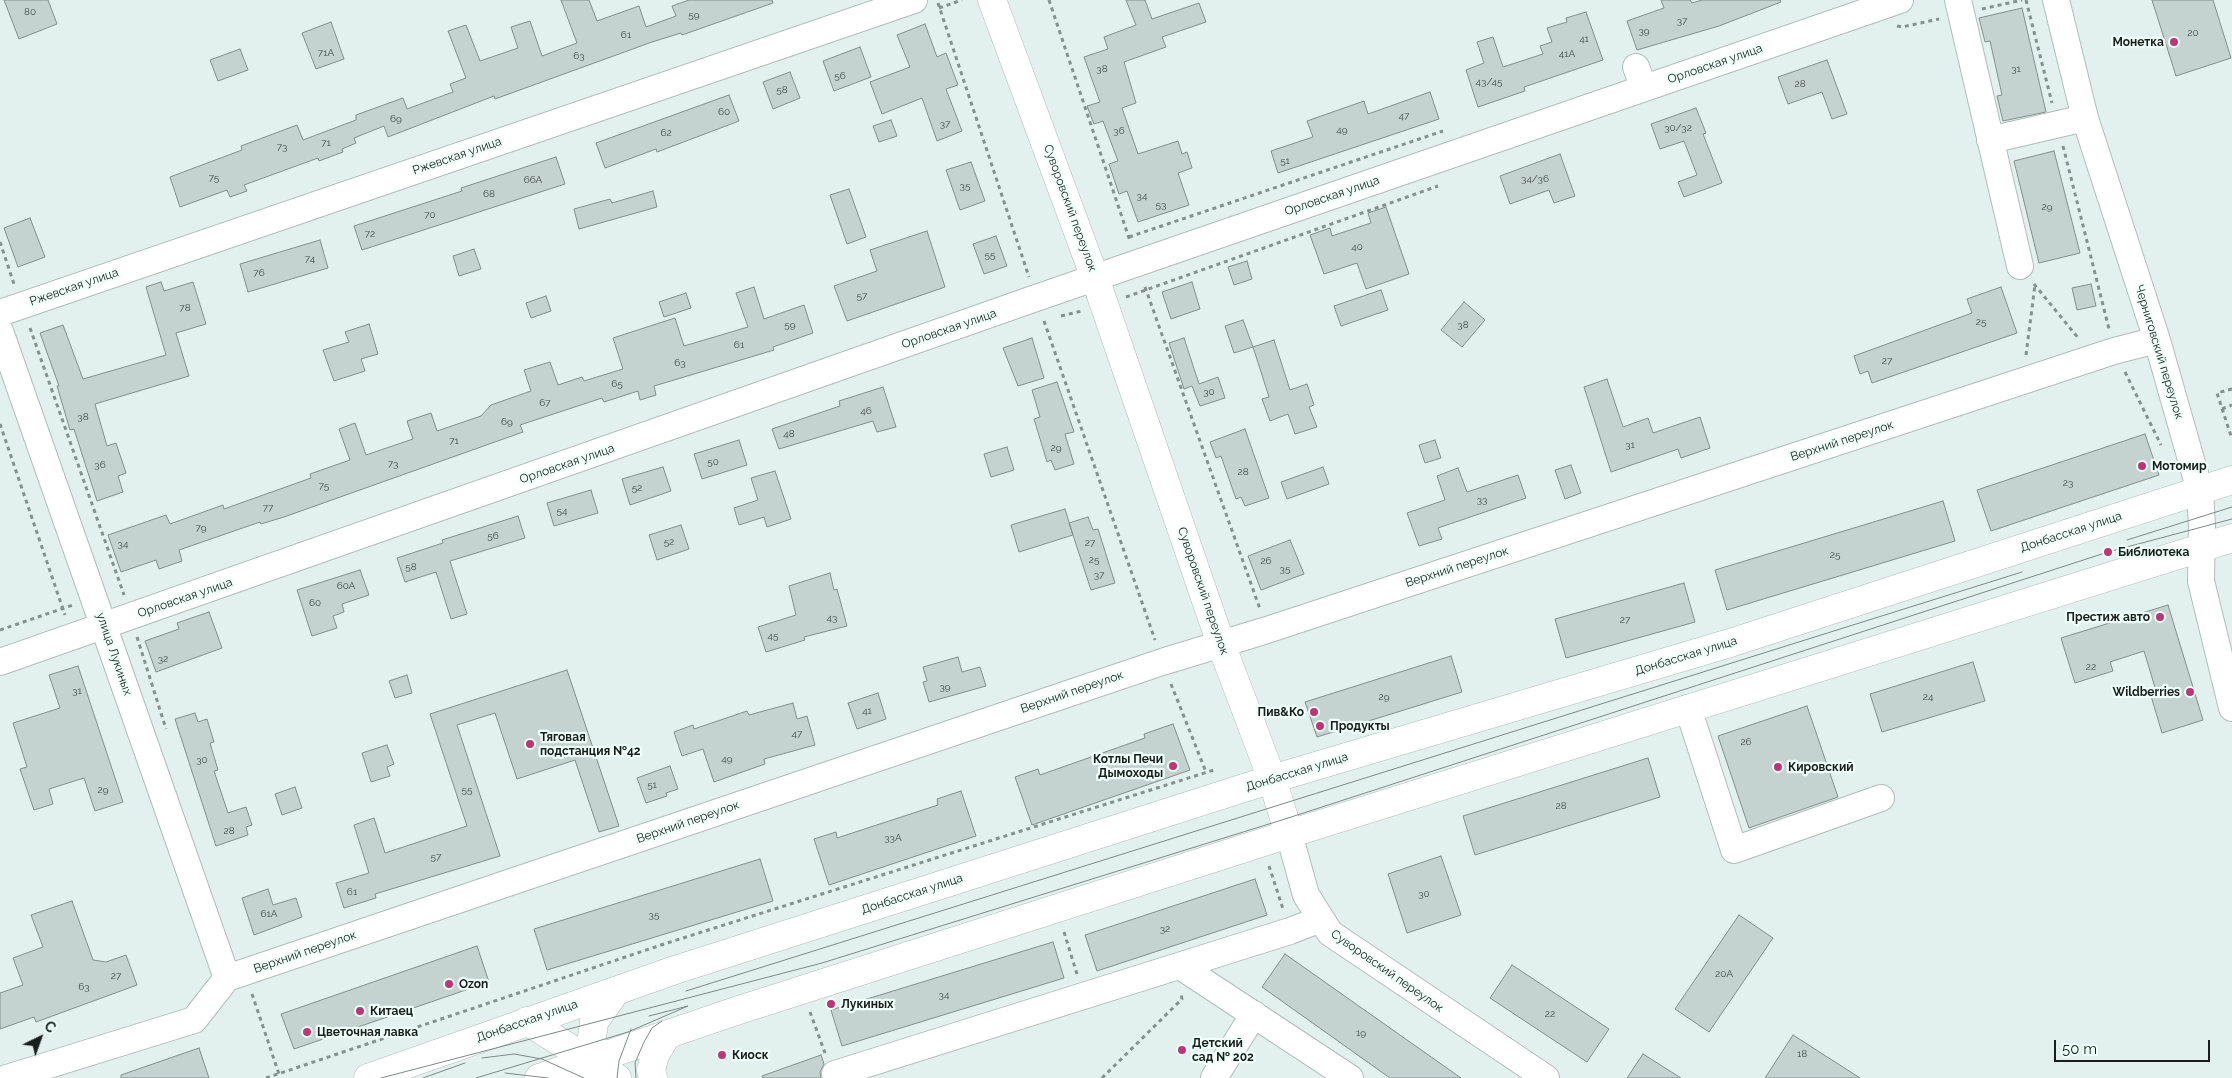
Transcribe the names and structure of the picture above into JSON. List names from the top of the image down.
{
  "streets": {
    "main road": ["Суворовский переулок", "Донбасская улица"],
    "street": [
      "Орловская улица",
      "Ржевская улица",
      "Черниговский переулок",
      "Верхний переулок",
      "улица Лукиных"
    ]
  },
  "crossings": [
    ["Орловская улица", "Суворовский переулок"],
    ["Орловская улица", "улица Лукиных"],
    ["Суворовский переулок", "Верхний переулок"],
    ["Суворовский переулок", "Донбасская улица"],
    ["Черниговский переулок", "Верхний переулок"],
    ["Черниговский переулок", "Донбасская улица"],
    ["Верхний переулок", "улица Лукиных"]
  ],
  "places": [
    "Монетка",
    "Мотомир",
    "Библиотека",
    "Престиж авто",
    "Wildberries",
    "Пив&Ко",
    "Продукты",
    "Тяговая подстанция №42",
    "Котлы Печи Дымоходы",
    "Кировский",
    "Ozon",
    "Лукиных",
    "Китаец",
    "Цветочная лавка",
    "Детский сад № 202",
    "Киоск"
  ],
  "house_numbers": [
    "80",
    "59",
    "37",
    "39",
    "20",
    "61",
    "41",
    "71А",
    "41А",
    "63",
    "38",
    "31",
    "56",
    "43/45",
    "28",
    "58",
    "60",
    "47",
    "69",
    "37",
    "30/32",
    "49",
    "36",
    "62",
    "71",
    "73",
    "51",
    "75",
    "34/36",
    "66А",
    "35",
    "68",
    "34",
    "53",
    "29",
    "70",
    "72",
    "40",
    "55",
    "74",
    "76",
    "57",
    "78",
    "25",
    "59",
    "38",
    "61",
    "27",
    "63",
    "65",
    "30",
    "67",
    "46",
    "38",
    "69",
    "48",
    "71",
    "31",
    "29",
    "50",
    "73",
    "36",
    "28",
    "23",
    "75",
    "52",
    "33",
    "77",
    "54",
    "79",
    "56",
    "52",
    "27",
    "34",
    "25",
    "25",
    "26",
    "58",
    "35",
    "37",
    "60А",
    "60",
    "43",
    "27",
    "45",
    "32",
    "22",
    "39",
    "31",
    "29",
    "24",
    "41",
    "47",
    "26",
    "49",
    "30",
    "51",
    "29",
    "55",
    "28",
    "28",
    "33А",
    "57",
    "61",
    "30",
    "61А",
    "35",
    "32",
    "20А",
    "27",
    "63",
    "34",
    "22",
    "19",
    "18"
  ],
  "scale_bar": "50 m",
  "north": "top right"
}
